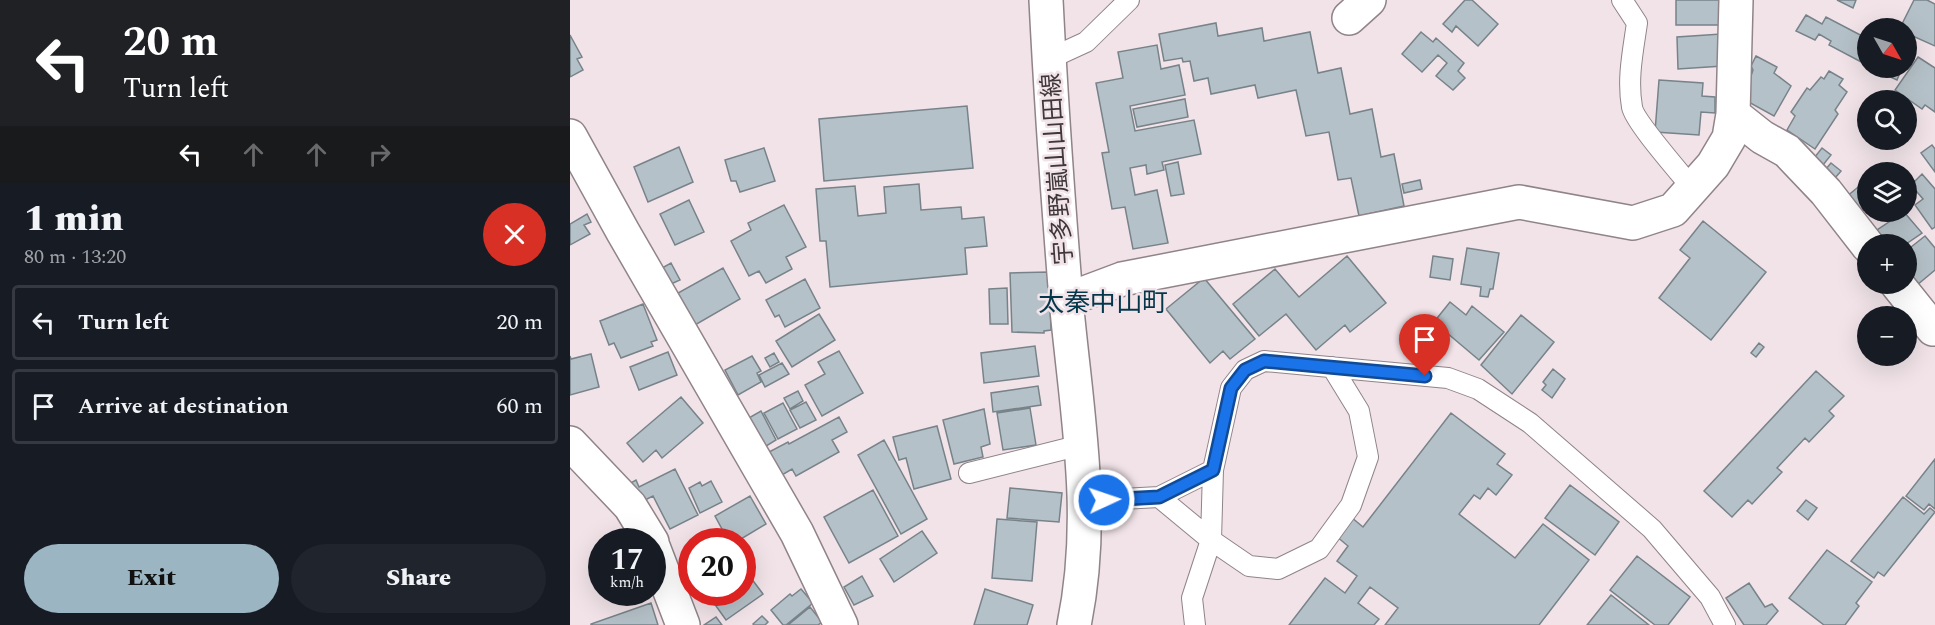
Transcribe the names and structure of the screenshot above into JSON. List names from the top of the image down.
{
  "streets": {
    "street": ["宇多野嵐山山田線"]
  },
  "districts": ["太秦中山町"],
  "north": "bottom right",
  "page": {
    "turn": ["20 m", "Turn left"],
    "map_buttons": ["+", "−"],
    "heading": ["1 min", "80 m · 13:20"],
    "list": [
      {
        "name": "Turn left",
        "value": "20 m"
      },
      {
        "name": "Arrive at destination",
        "value": "60 m"
      }
    ],
    "speed": "17 km/h",
    "limit": "20",
    "buttons": ["Exit", "Share"]
  }
}
